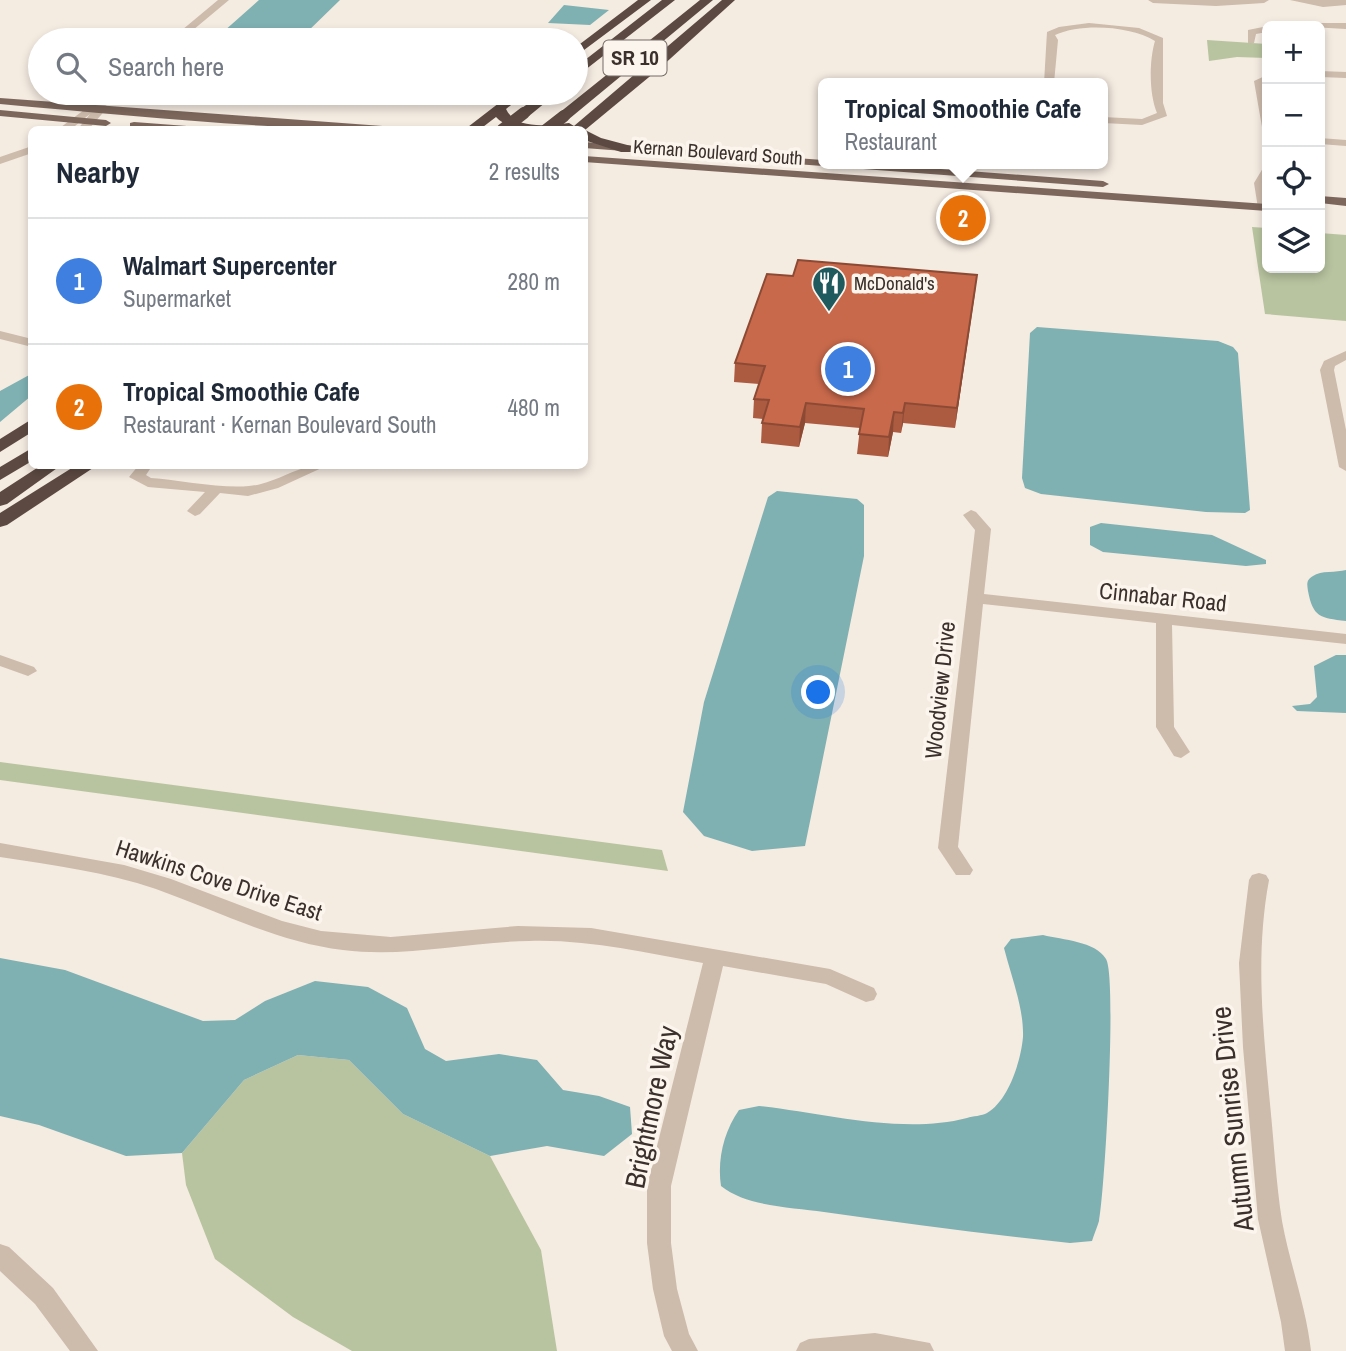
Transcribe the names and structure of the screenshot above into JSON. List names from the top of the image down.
{
  "streets": {
    "highway": ["SR 10"],
    "main road": ["Kernan Boulevard South"],
    "street": [
      "Cinnabar Road",
      "Woodview Drive",
      "Hawkins Cove Drive East",
      "Brightmore Way",
      "Autumn Sunrise Drive"
    ]
  },
  "crossings": [
    ["Cinnabar Road", "Woodview Drive"],
    ["Hawkins Cove Drive East", "Brightmore Way"]
  ],
  "places": {
    "restaurant": ["McDonald's"]
  },
  "page": {
    "map_buttons": ["+", "−"],
    "search": "Search here",
    "popup": ["Tropical Smoothie Cafe", "Restaurant"],
    "heading": ["Nearby", "2 results"],
    "pins": ["2", "1"],
    "list": [
      {
        "mark": "1",
        "name": "Walmart Supercenter",
        "note": "Supermarket",
        "value": "280 m"
      },
      {
        "mark": "2",
        "name": "Tropical Smoothie Cafe",
        "note": "Restaurant · Kernan Boulevard South",
        "value": "480 m"
      }
    ]
  }
}
